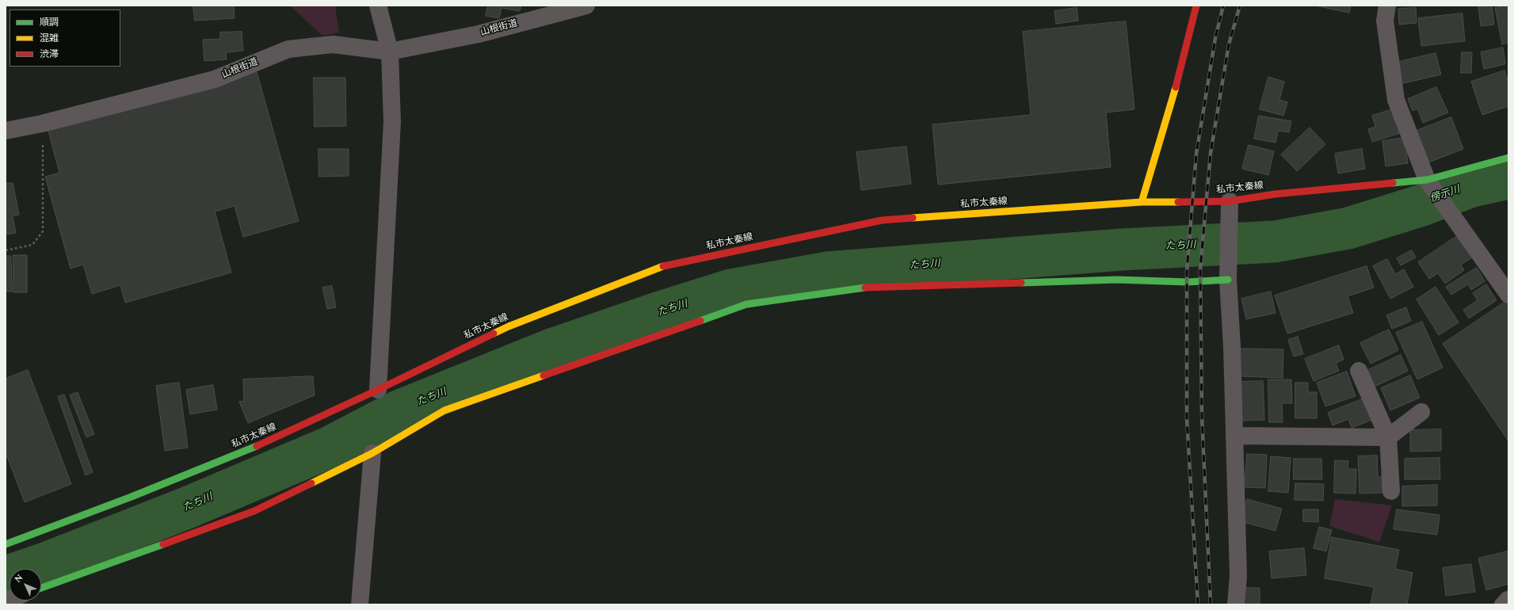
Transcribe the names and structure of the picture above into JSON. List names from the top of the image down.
{
  "streets": {
    "main road": ["私市太秦線"],
    "street": ["山根街道"]
  },
  "water": ["傍示川", "たち川"],
  "legend": ["順調", "混雑", "渋滞"],
  "north": "top left"
}
